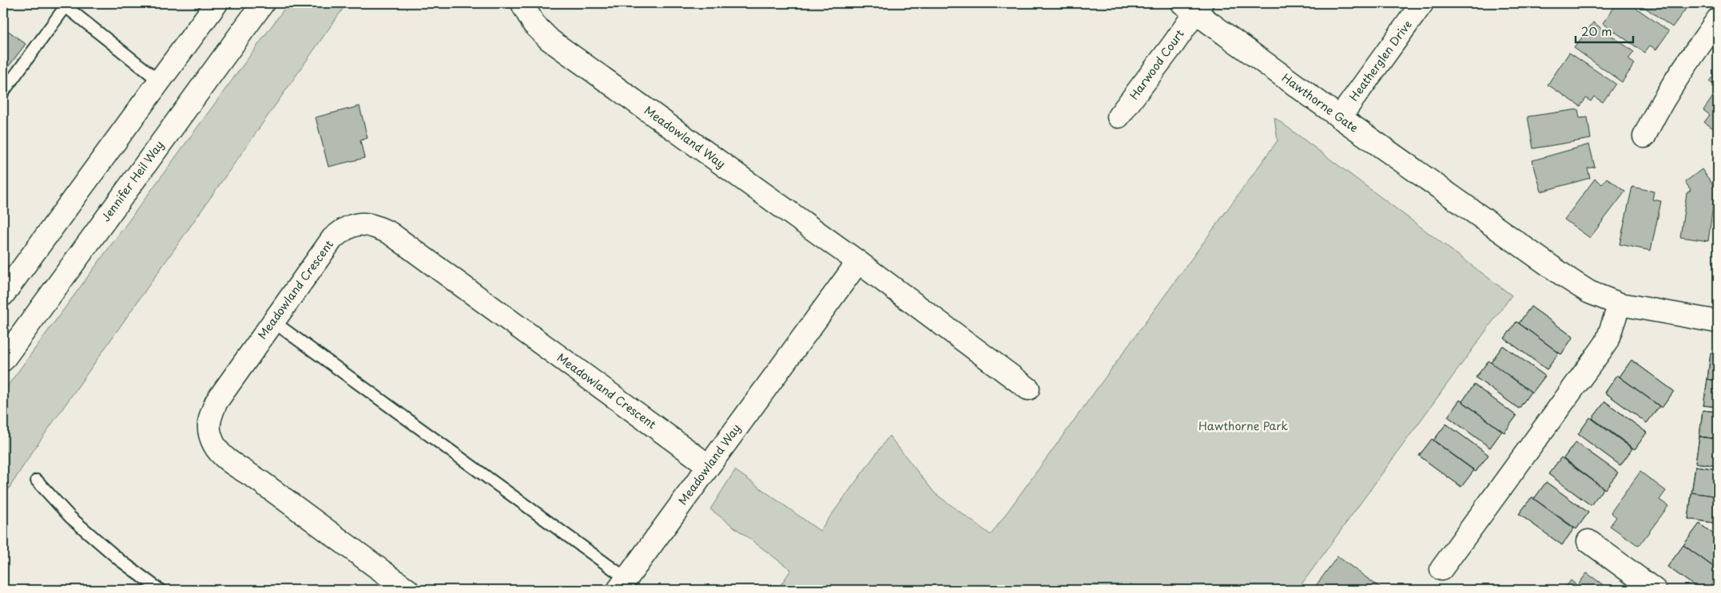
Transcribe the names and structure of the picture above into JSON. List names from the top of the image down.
{
  "streets": {
    "street": [
      "Heatherglen Drive",
      "Harwood Court",
      "Hawthorne Gate",
      "Meadowland Way",
      "Jennifer Heil Way",
      "Meadowland Crescent"
    ]
  },
  "crossings": [
    ["Heatherglen Drive", "Hawthorne Gate"],
    ["Harwood Court", "Hawthorne Gate"],
    ["Meadowland Way", "Meadowland Crescent"]
  ],
  "parks": ["Hawthorne Park"],
  "scale_bar": "20 m"
}
